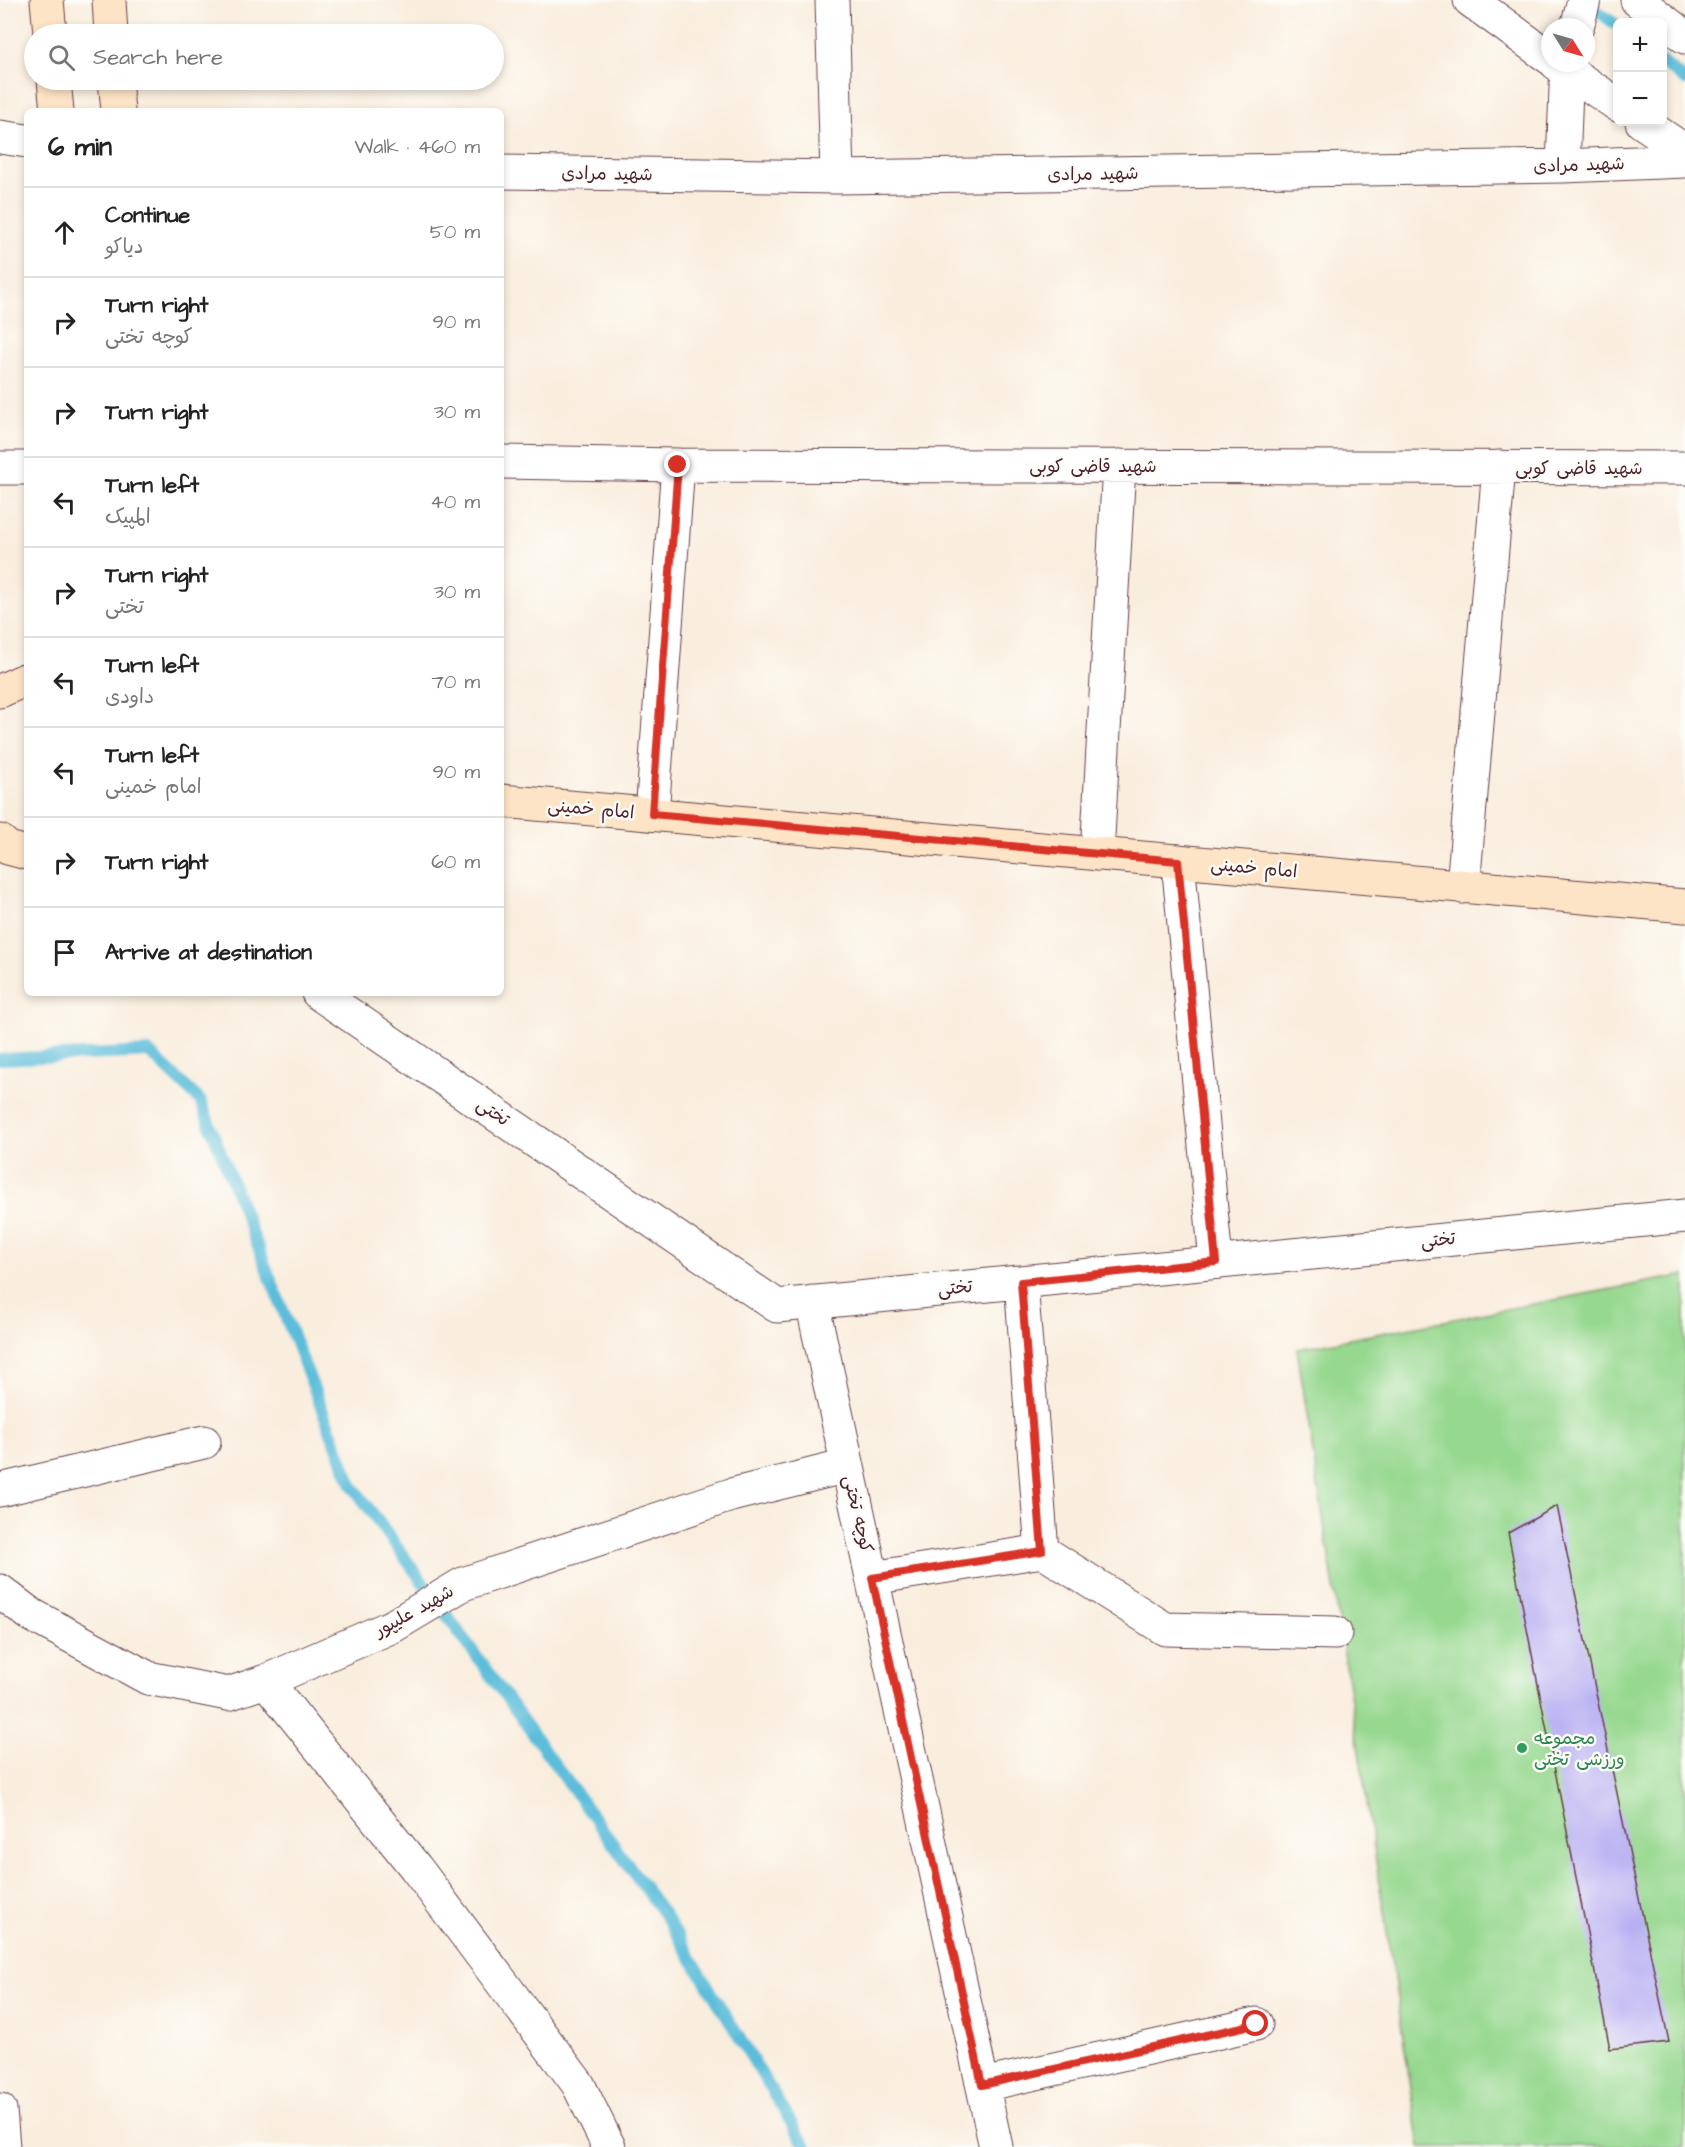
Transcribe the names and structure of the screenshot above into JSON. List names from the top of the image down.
{
  "streets": {
    "main road": ["امام خمینی"],
    "street": [
      "شهید مرادی",
      "شهید قاضی کوبی",
      "تختی",
      "کوچه تختی",
      "شهید علیپور"
    ]
  },
  "crossings": [
    ["تختی", "کوچه تختی"],
    ["کوچه تختی", "شهید علیپور"]
  ],
  "places": ["مجموعه ورزشی تختی"],
  "north": "bottom right",
  "page": {
    "map_buttons": ["+", "−"],
    "search": "Search here",
    "heading": ["6 min", "Walk · 460 m"],
    "list": [
      ["Continue", "دیاکو", "50 m"],
      ["Turn right", "کوچه تختی", "90 m"],
      ["Turn right", "30 m"],
      ["Turn left", "المپیک", "40 m"],
      ["Turn right", "تختی", "30 m"],
      ["Turn left", "داودی", "70 m"],
      ["Turn left", "امام خمینی", "90 m"],
      ["Turn right", "60 m"],
      "Arrive at destination"
    ]
  }
}
